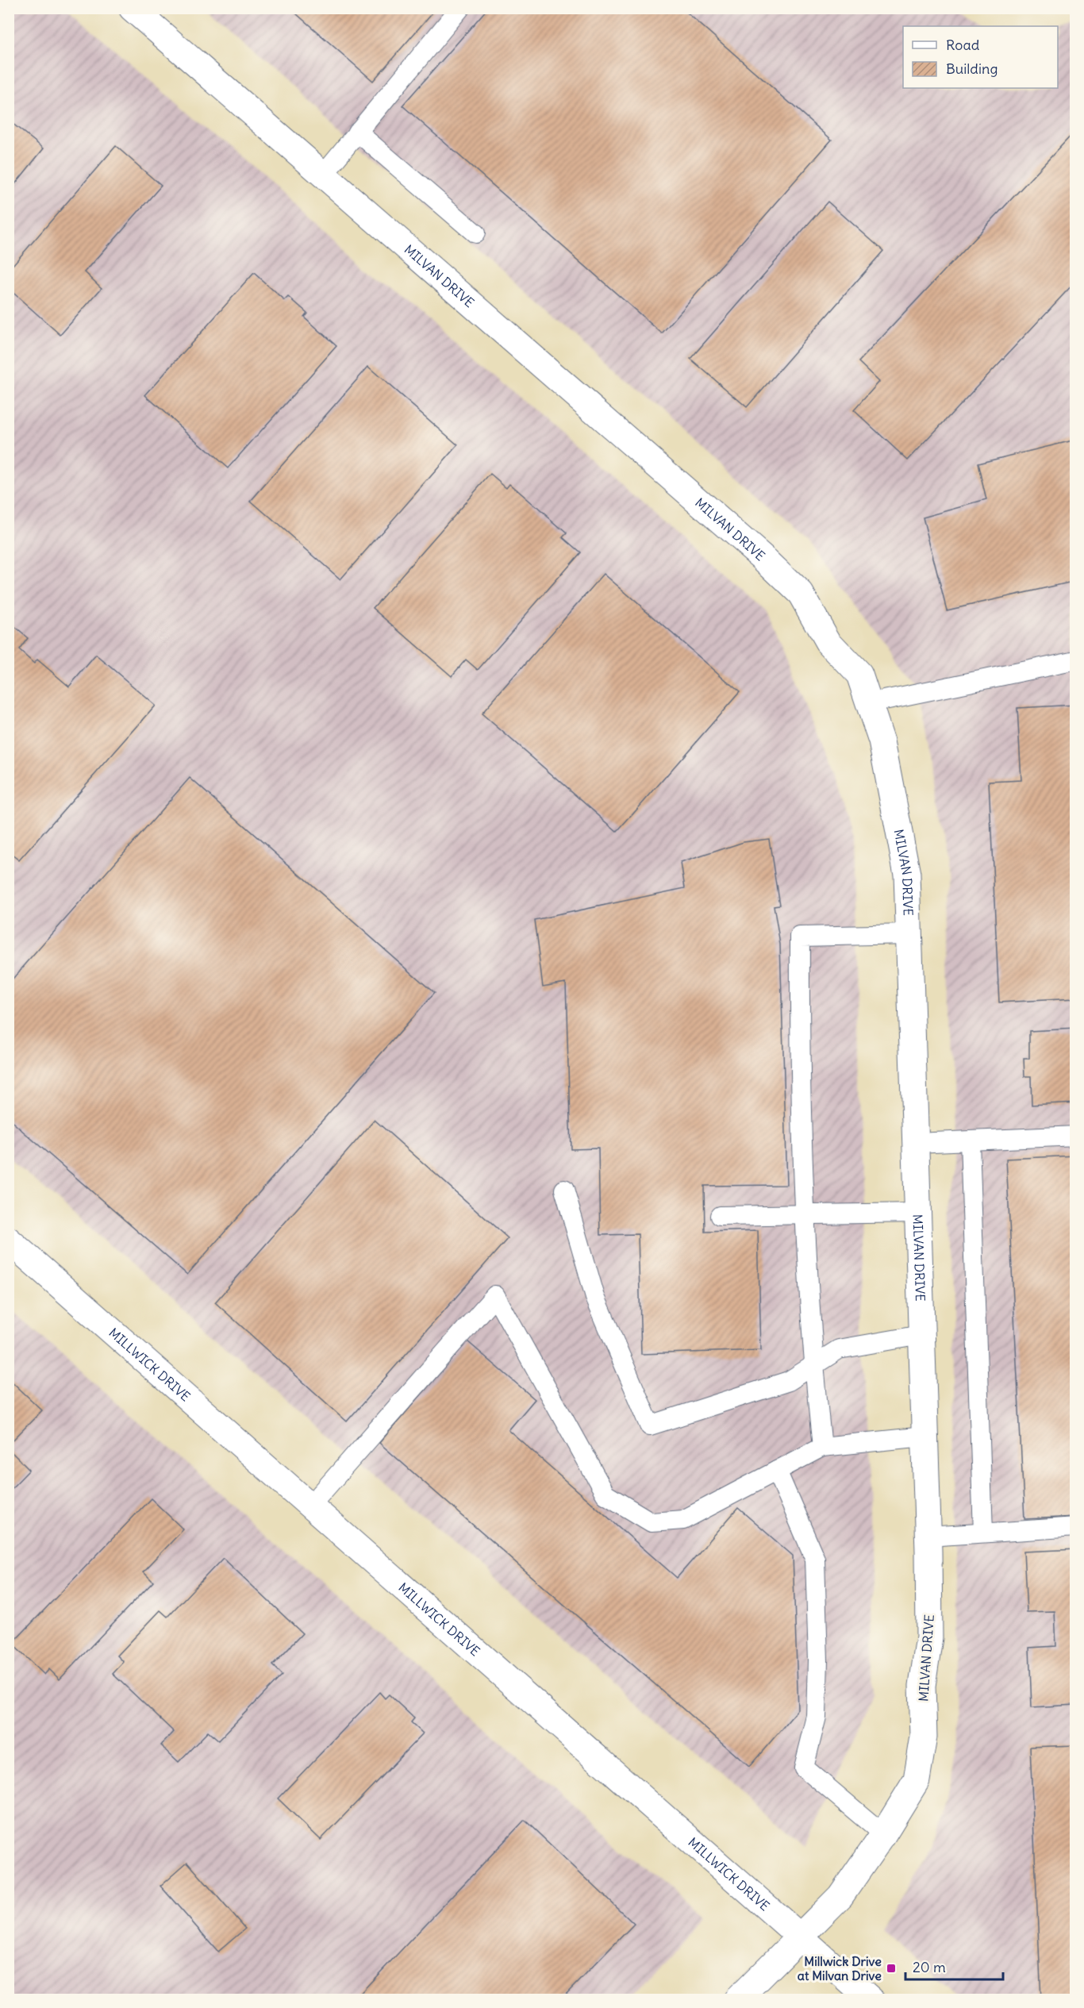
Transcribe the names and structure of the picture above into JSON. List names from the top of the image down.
{
  "streets": {
    "street": ["MILVAN DRIVE", "MILLWICK DRIVE"]
  },
  "crossings": [
    ["MILVAN DRIVE", "MILLWICK DRIVE"]
  ],
  "places": {
    "transit": ["Millwick Drive at Milvan Drive"]
  },
  "legend": ["Road", "Building"],
  "scale_bar": "20 m"
}
